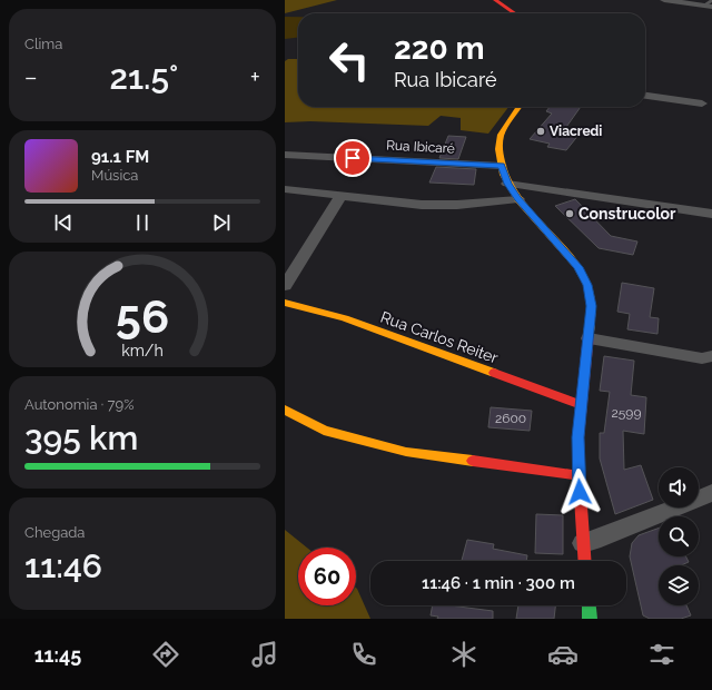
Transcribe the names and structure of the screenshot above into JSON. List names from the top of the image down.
{
  "streets": {
    "main road": ["Rua Carlos Reiter"],
    "street": ["Rua Ibicaré"]
  },
  "places": ["Viacredi", "Construcolor"],
  "house_numbers": ["2599", "2600"],
  "page": {
    "tile": [
      "Clima",
      ["Autonomia · 79%", "395 km"],
      ["Chegada", "11:46"]
    ],
    "turn": ["220 m", "Rua Ibicaré"],
    "heat": ["−", "21.5°", "+"],
    "song": ["91.1 FM", "Música"],
    "limit": "60",
    "trip": "11:46 · 1 min · 300 m",
    "tabs": "11:45",
    "gauge": ["56", "km/h"]
  }
}
